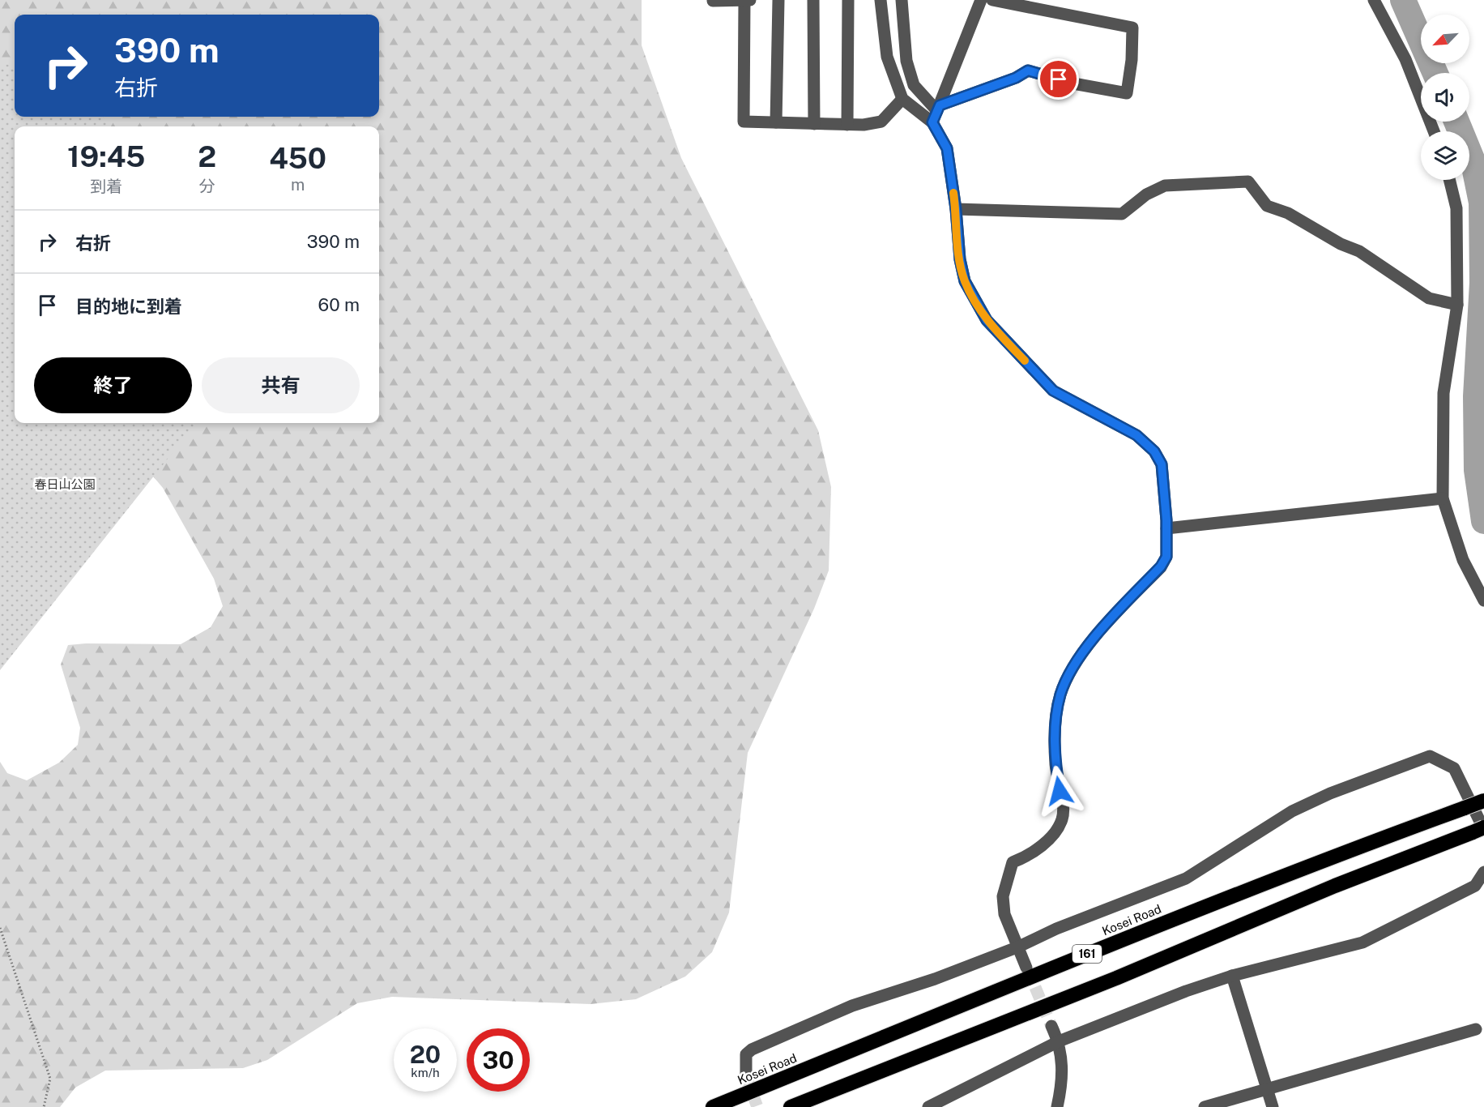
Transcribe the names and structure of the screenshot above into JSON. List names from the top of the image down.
{
  "streets": {
    "highway": ["Kosei Road", "161"]
  },
  "parks": ["春日山公園"],
  "north": "bottom left",
  "page": {
    "turn": ["390 m", "右折"],
    "eta": [
      "19:45",
      "到着",
      "2",
      "分",
      "450",
      "m"
    ],
    "list": [
      {
        "name": "右折",
        "value": "390 m"
      },
      {
        "name": "目的地に到着",
        "value": "60 m"
      }
    ],
    "buttons": ["終了", "共有"],
    "speed": "20 km/h",
    "limit": "30"
  }
}
